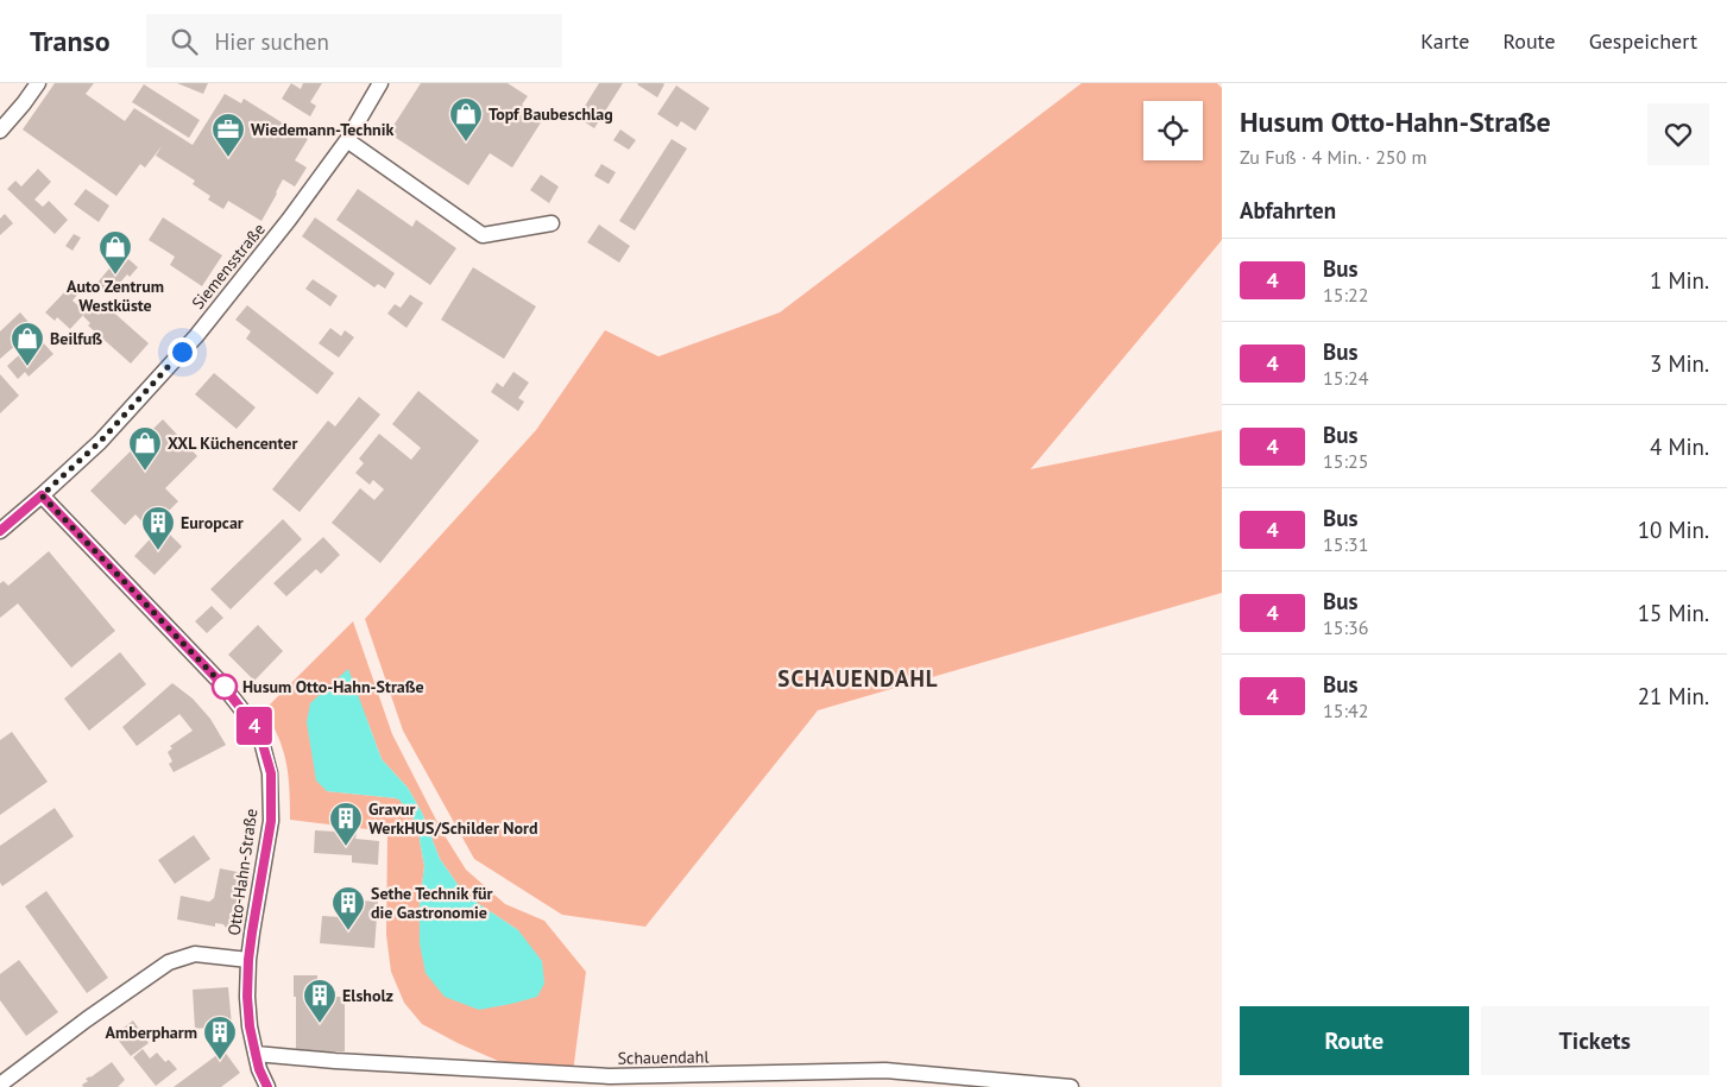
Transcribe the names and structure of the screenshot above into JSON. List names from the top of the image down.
{
  "streets": {
    "street": ["Siemensstraße", "Otto-Hahn-Straße", "Schauendahl"]
  },
  "crossings": [
    ["Siemensstraße", "Otto-Hahn-Straße"],
    ["Otto-Hahn-Straße", "Schauendahl"]
  ],
  "districts": ["SCHAUENDAHL"],
  "places": {
    "shop": [
      "Topf Baubeschlag",
      "Auto Zentrum Westküste",
      "Beilfuß",
      "XXL Küchencenter"
    ],
    "office": ["Wiedemann-Technik"],
    "building": [
      "Europcar",
      "Gravur WerkHUS/Schilder Nord",
      "Sethe Technik für die Gastronomie",
      "Elsholz",
      "Amberpharm"
    ],
    "other": ["Husum Otto-Hahn-Straße"]
  },
  "lines": ["bus line 4"],
  "page": {
    "header": "Transo",
    "search": "Hier suchen",
    "nav": ["Karte", "Route", "Gespeichert"],
    "on_map": "4",
    "heading": [
      ["Husum Otto-Hahn-Straße", "Zu Fuß · 4 Min. · 250 m"],
      "Abfahrten"
    ],
    "list": [
      {
        "mark": "4",
        "name": "Bus",
        "note": "15:22",
        "value": "1 Min."
      },
      {
        "mark": "4",
        "name": "Bus",
        "note": "15:24",
        "value": "3 Min."
      },
      {
        "mark": "4",
        "name": "Bus",
        "note": "15:25",
        "value": "4 Min."
      },
      {
        "mark": "4",
        "name": "Bus",
        "note": "15:31",
        "value": "10 Min."
      },
      {
        "mark": "4",
        "name": "Bus",
        "note": "15:36",
        "value": "15 Min."
      },
      {
        "mark": "4",
        "name": "Bus",
        "note": "15:42",
        "value": "21 Min."
      }
    ],
    "buttons": ["Route", "Tickets"]
  }
}
